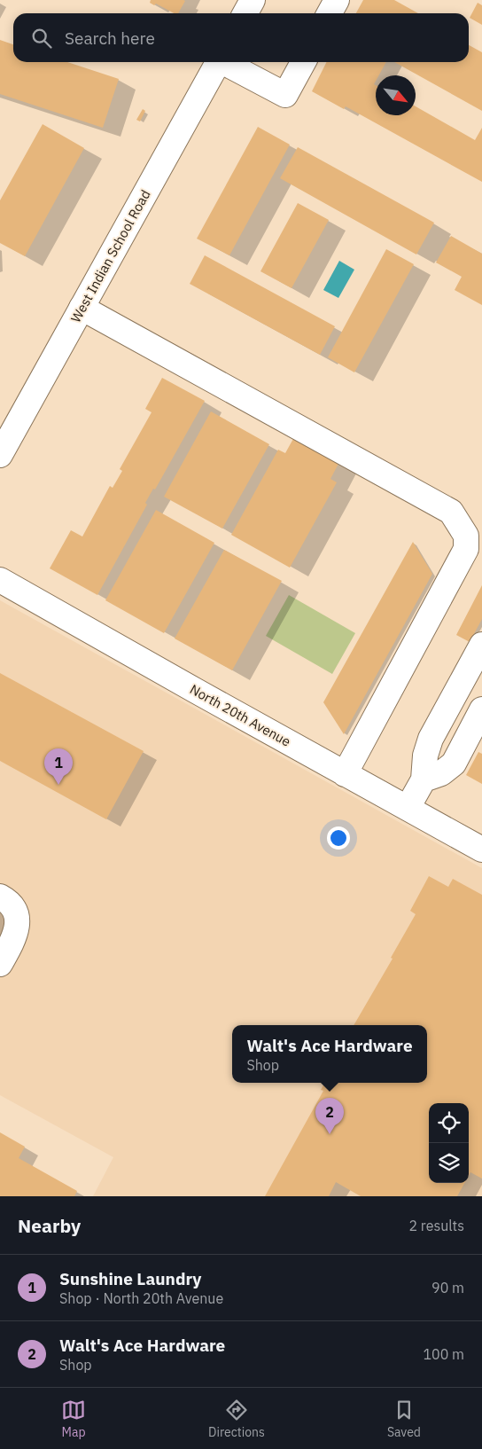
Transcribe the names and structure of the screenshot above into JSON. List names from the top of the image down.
{
  "streets": {
    "street": ["West Indian School Road", "North 20th Avenue"]
  },
  "north": "bottom right",
  "page": {
    "search": "Search here",
    "pins": ["1", "2"],
    "popup": ["Walt's Ace Hardware", "Shop"],
    "heading": ["Nearby", "2 results"],
    "list": [
      {
        "mark": "1",
        "name": "Sunshine Laundry",
        "note": "Shop · North 20th Avenue",
        "value": "90 m"
      },
      {
        "mark": "2",
        "name": "Walt's Ace Hardware",
        "note": "Shop",
        "value": "100 m"
      }
    ],
    "nav": ["Map", "Directions", "Saved"]
  }
}
